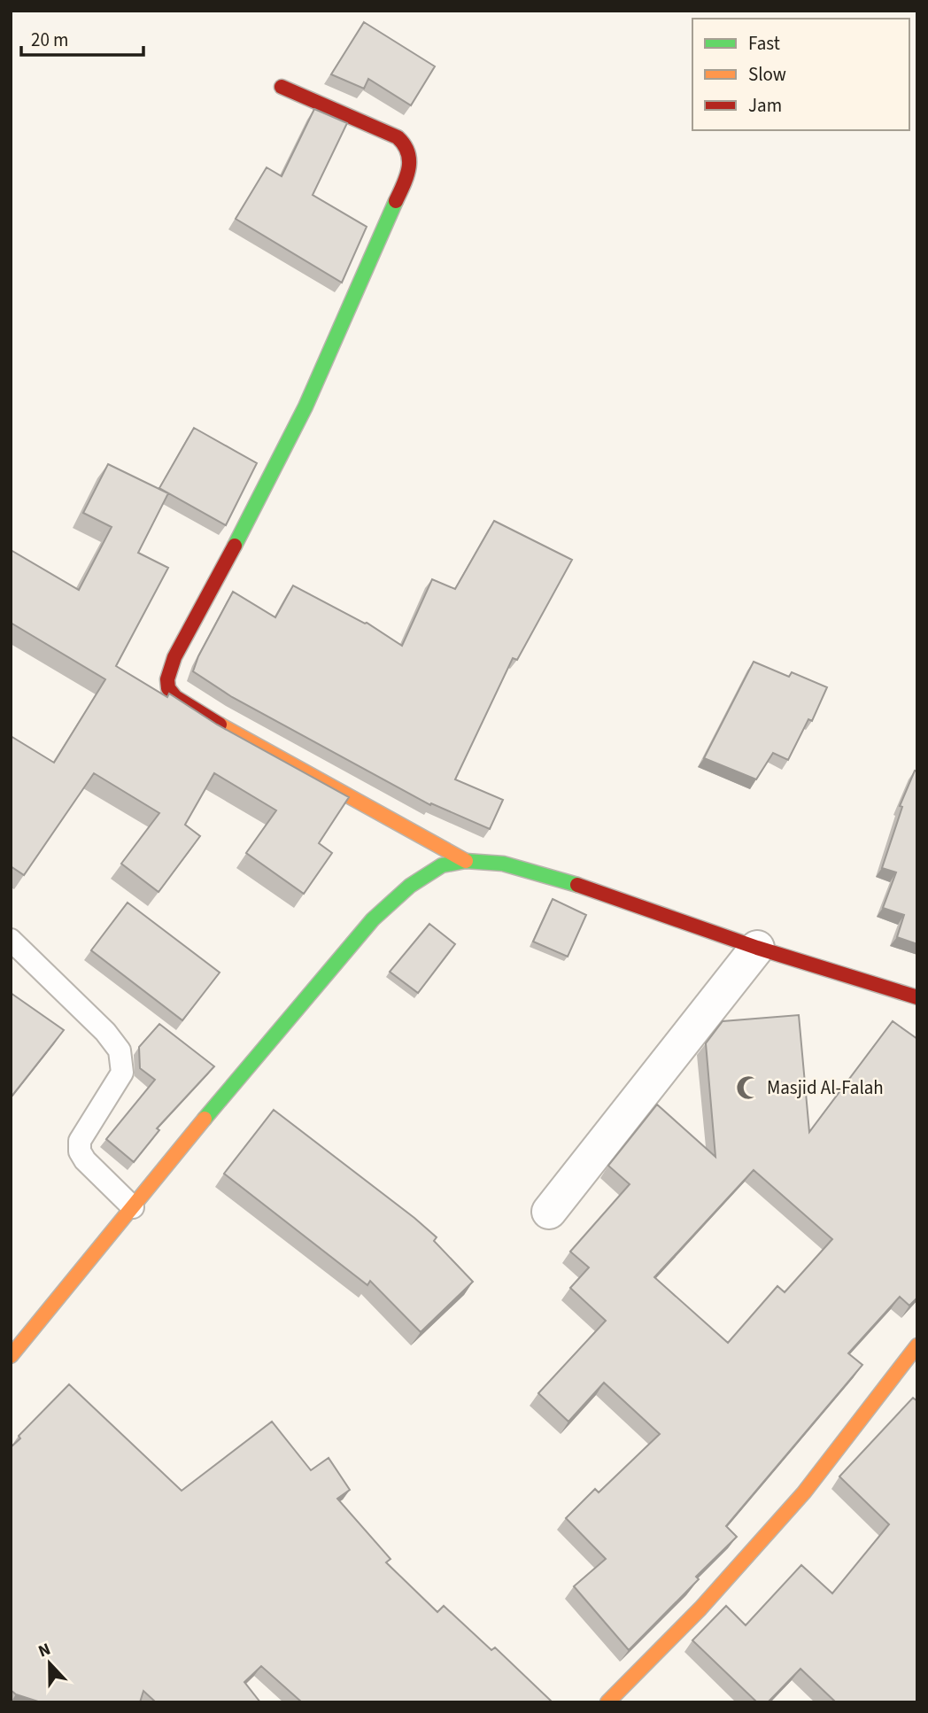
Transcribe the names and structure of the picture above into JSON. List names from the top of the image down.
{
  "places": {
    "mosque": ["Masjid Al-Falah"]
  },
  "legend": ["Fast", "Slow", "Jam"],
  "scale_bar": "20 m",
  "north": "top"
}
